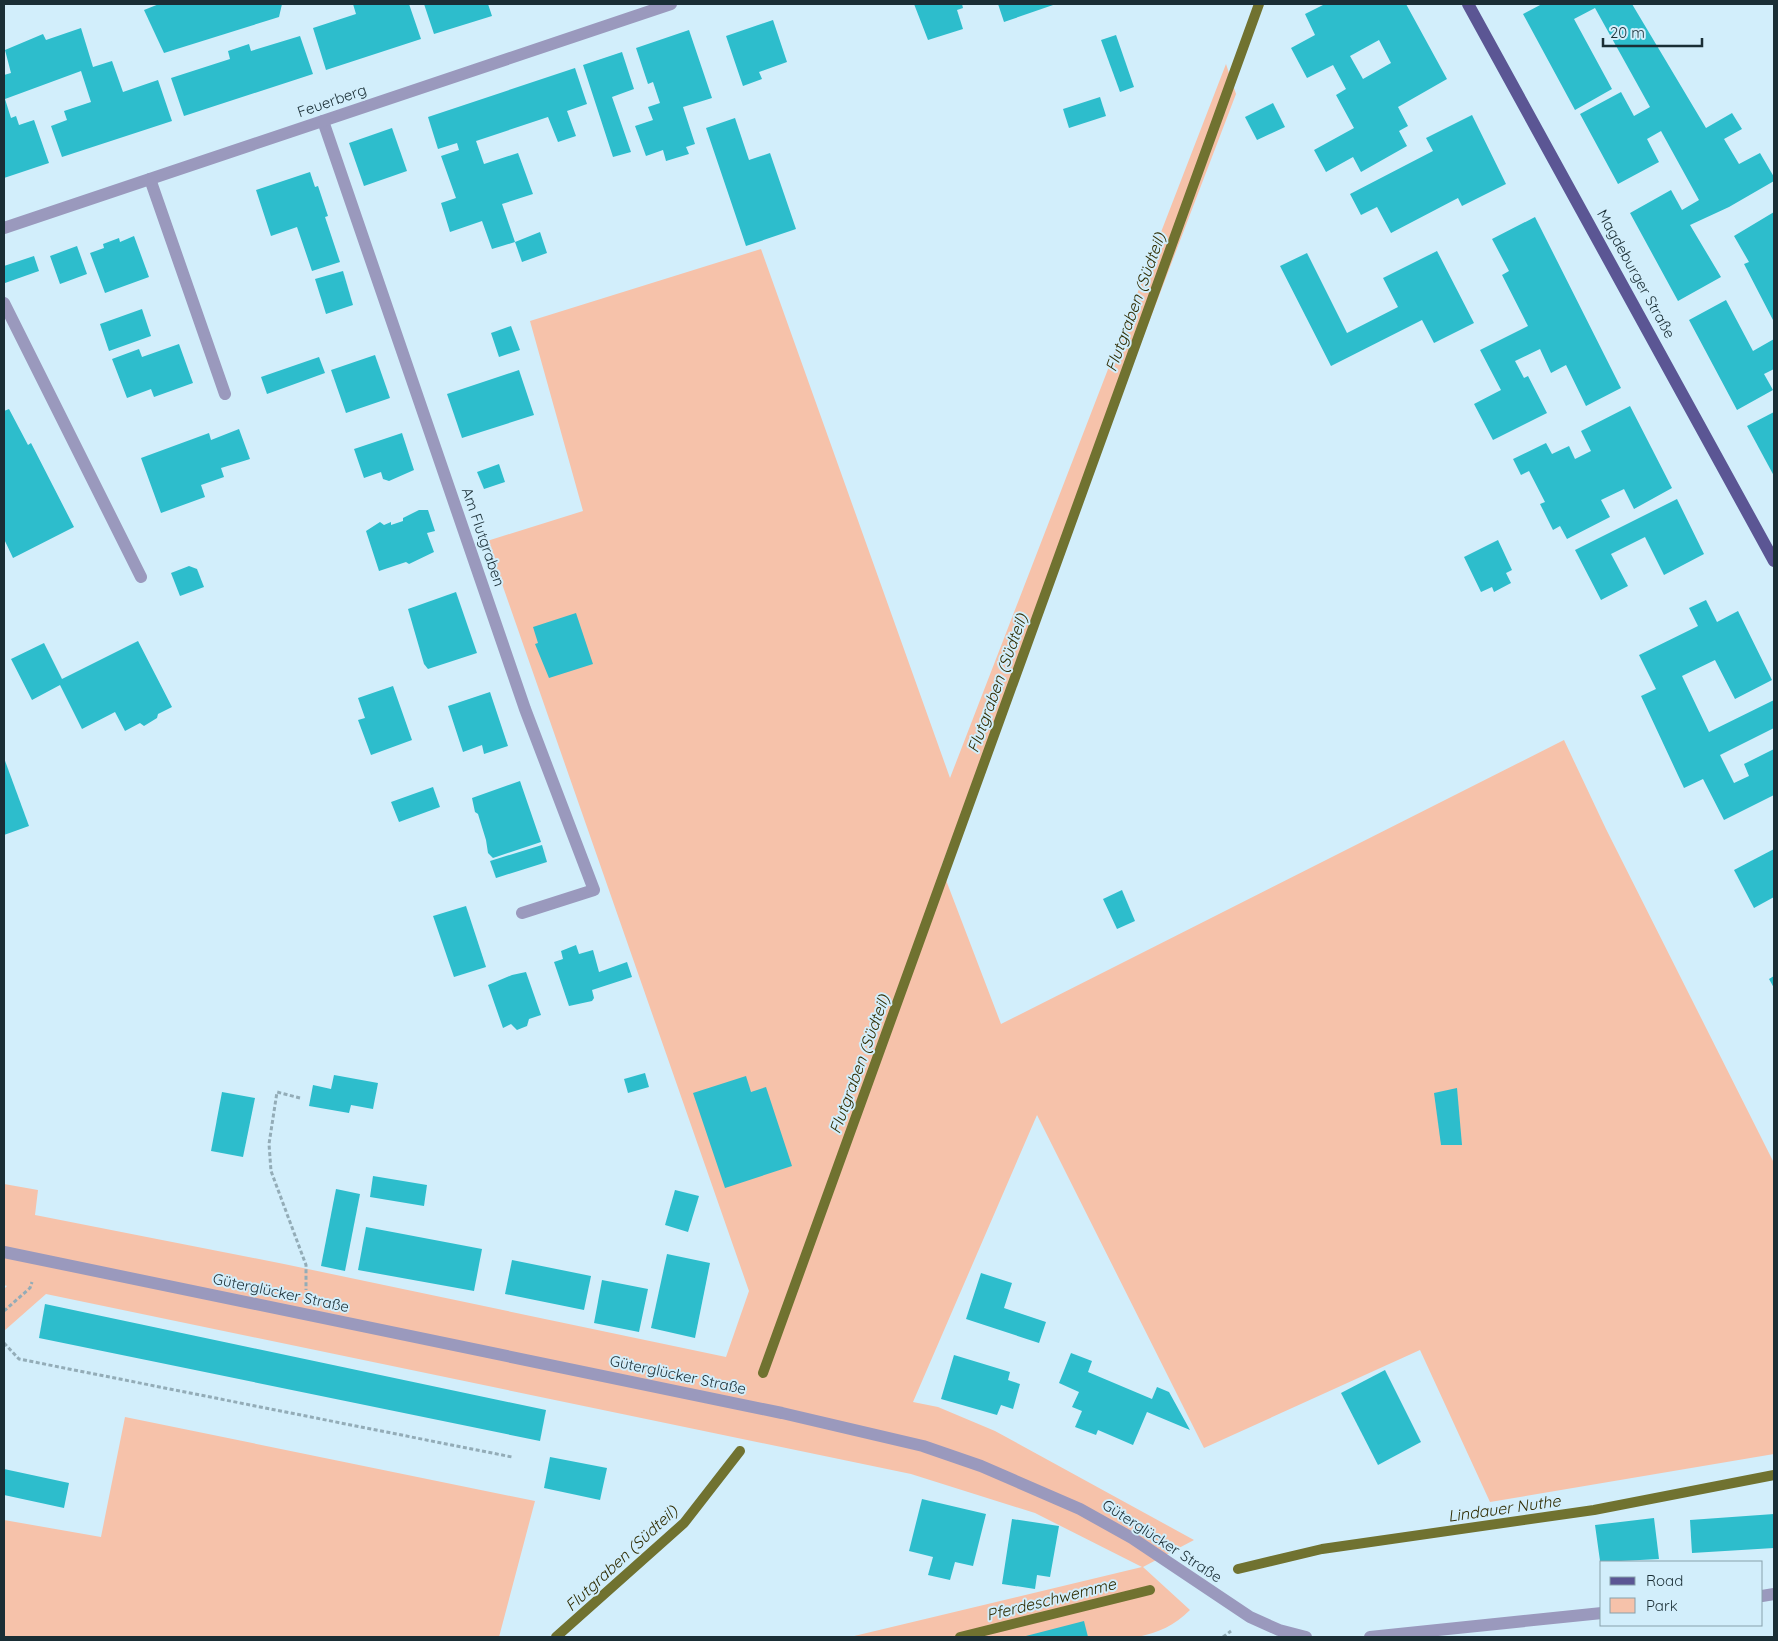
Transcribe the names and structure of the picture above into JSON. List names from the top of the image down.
{
  "streets": {
    "main road": ["Magdeburger Straße"],
    "street": ["Feuerberg", "Am Flutgraben", "Güterglücker Straße"]
  },
  "crossings": [
    ["Feuerberg", "Am Flutgraben"]
  ],
  "water": ["Flutgraben (Südteil)", "Lindauer Nuthe", "Pferdeschwemme"],
  "legend": ["Road", "Park"],
  "scale_bar": "20 m"
}
